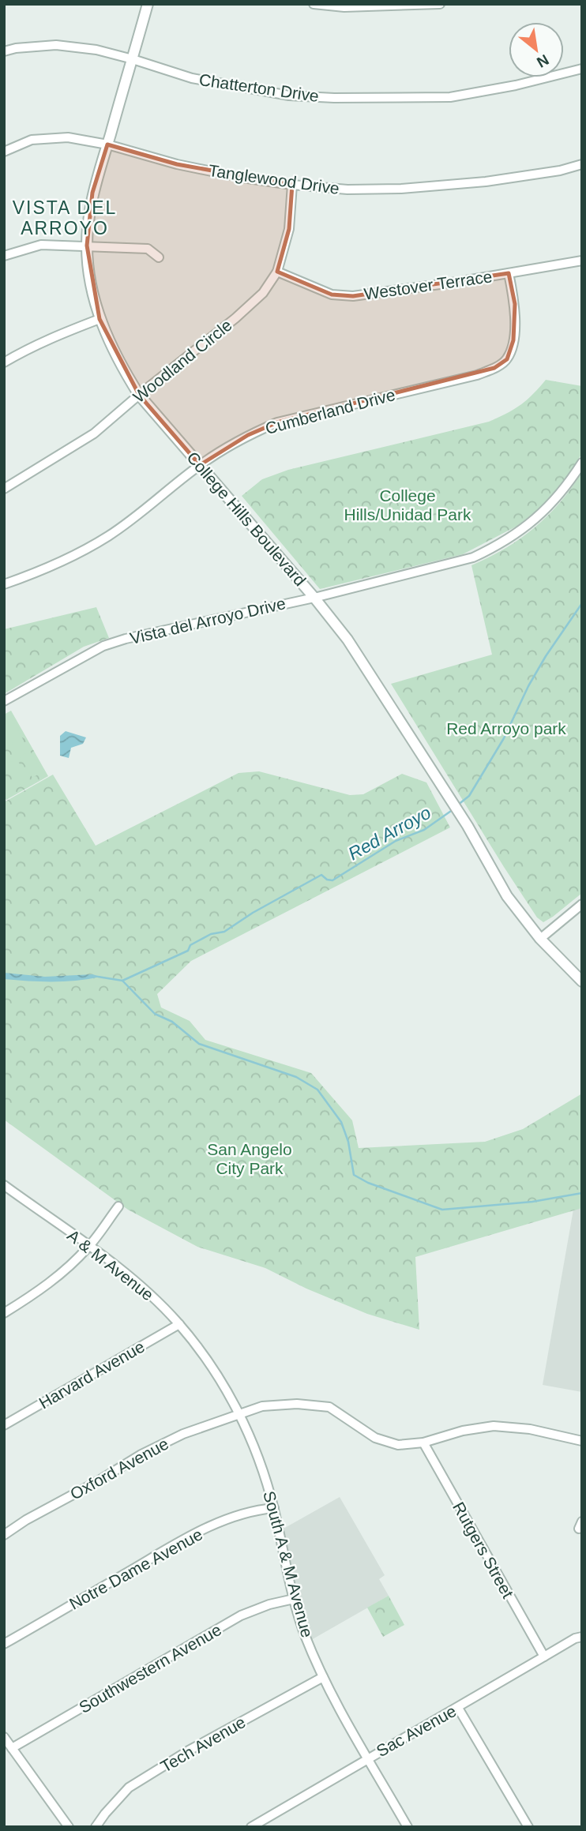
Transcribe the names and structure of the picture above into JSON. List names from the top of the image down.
{
  "streets": {
    "street": [
      "Chatterton Drive",
      "Tanglewood Drive",
      "Westover Terrace",
      "Woodland Circle",
      "Cumberland Drive",
      "College Hills Boulevard",
      "Vista del Arroyo Drive",
      "A & M Avenue",
      "Harvard Avenue",
      "Oxford Avenue",
      "Rutgers Street",
      "South A & M Avenue",
      "Notre Dame Avenue",
      "Southwestern Avenue",
      "Sac Avenue",
      "Tech Avenue"
    ]
  },
  "crossings": [
    ["Chatterton Drive", "College Hills Boulevard"],
    ["Tanglewood Drive", "Woodland Circle"],
    ["Tanglewood Drive", "College Hills Boulevard"],
    ["Westover Terrace", "Woodland Circle"],
    ["Westover Terrace", "Cumberland Drive"],
    ["Woodland Circle", "College Hills Boulevard"],
    ["Cumberland Drive", "College Hills Boulevard"],
    ["College Hills Boulevard", "Vista del Arroyo Drive"],
    ["A & M Avenue", "Harvard Avenue"],
    ["A & M Avenue", "Oxford Avenue"],
    ["A & M Avenue", "South A & M Avenue"],
    ["Oxford Avenue", "Rutgers Street"],
    ["Oxford Avenue", "South A & M Avenue"],
    ["Rutgers Street", "Sac Avenue"],
    ["South A & M Avenue", "Notre Dame Avenue"],
    ["South A & M Avenue", "Southwestern Avenue"],
    ["South A & M Avenue", "Sac Avenue"],
    ["South A & M Avenue", "Tech Avenue"]
  ],
  "districts": ["VISTA DEL ARROYO"],
  "water": ["Red Arroyo"],
  "parks": ["College Hills/Unidad Park", "Red Arroyo park", "San Angelo City Park"],
  "north": "bottom right"
}
